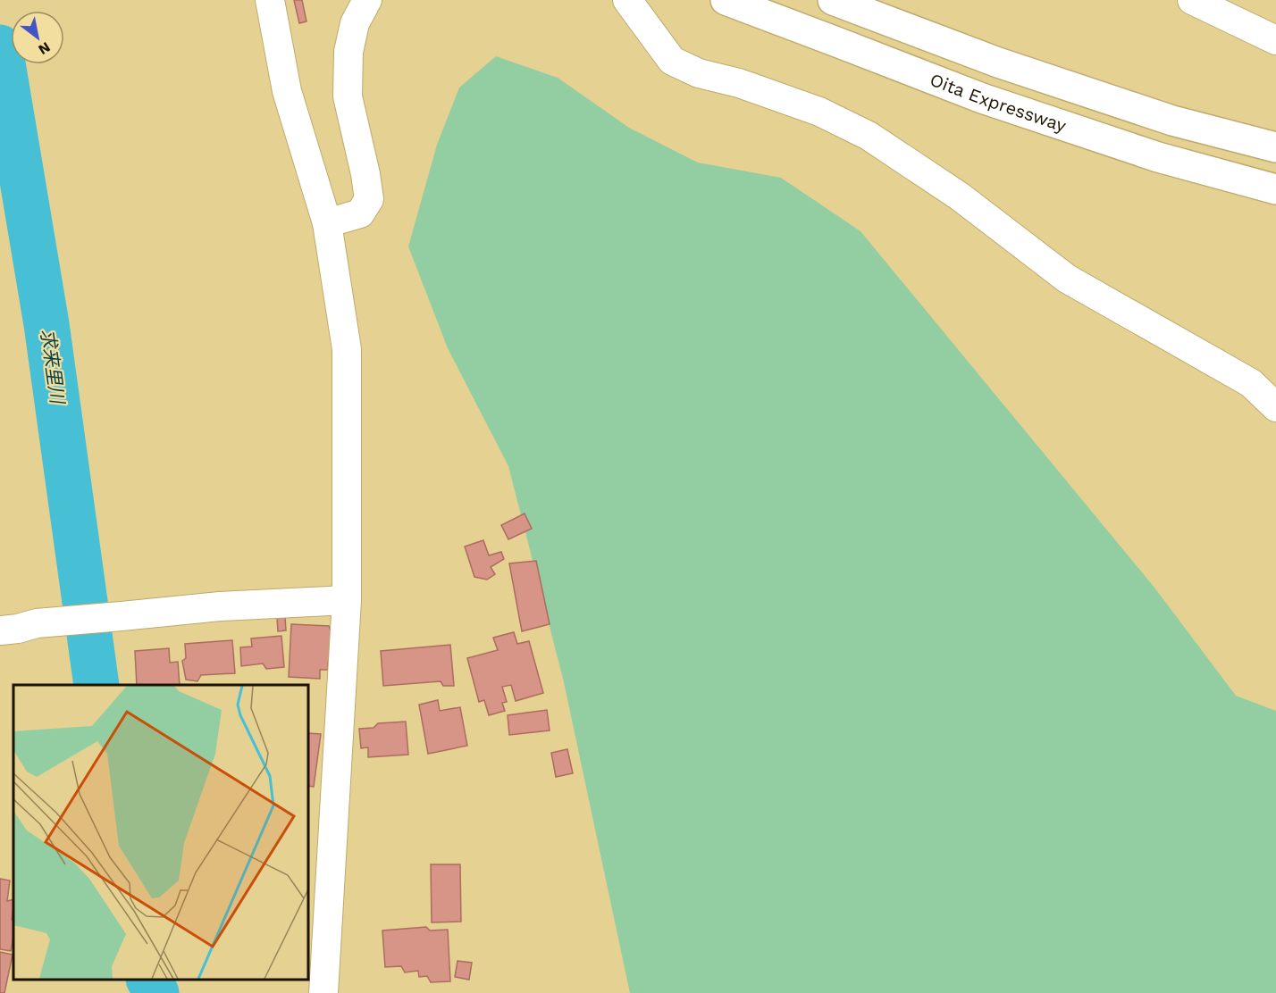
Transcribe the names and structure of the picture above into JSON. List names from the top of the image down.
{
  "streets": {
    "highway": ["Oita Expressway"]
  },
  "water": ["求来里川"],
  "north": "bottom right"
}
